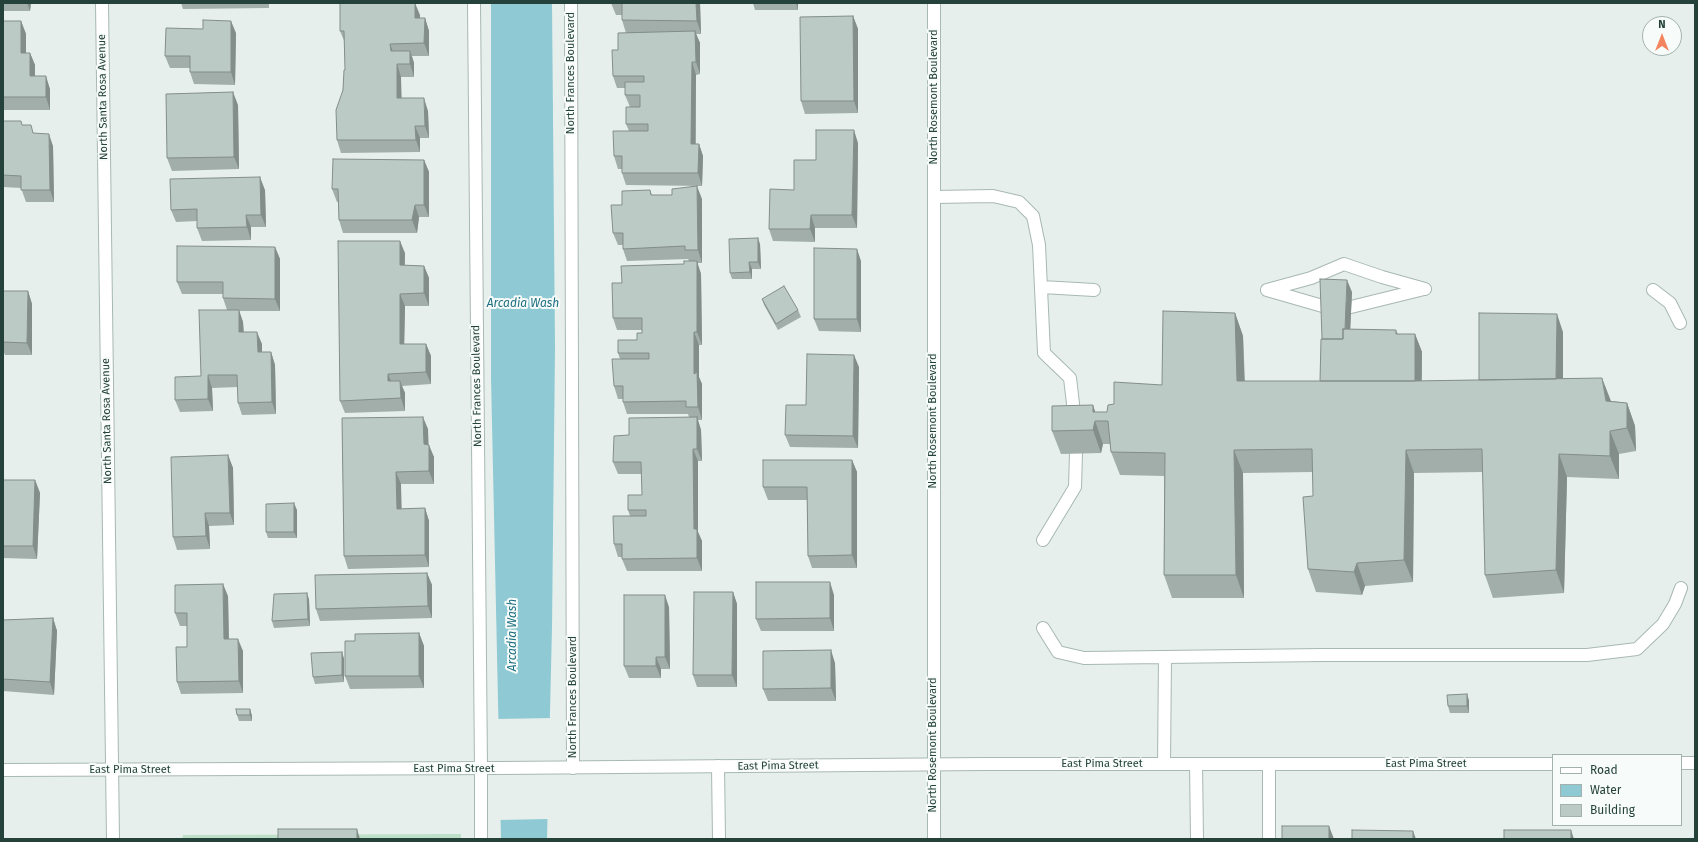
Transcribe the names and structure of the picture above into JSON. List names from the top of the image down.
{
  "streets": {
    "street": [
      "North Frances Boulevard",
      "North Santa Rosa Avenue",
      "North Rosemont Boulevard",
      "East Pima Street"
    ]
  },
  "crossings": [
    ["North Frances Boulevard", "East Pima Street"],
    ["North Santa Rosa Avenue", "East Pima Street"],
    ["North Rosemont Boulevard", "East Pima Street"]
  ],
  "water": ["Arcadia Wash"],
  "legend": ["Road", "Water", "Building"],
  "north": "top"
}
